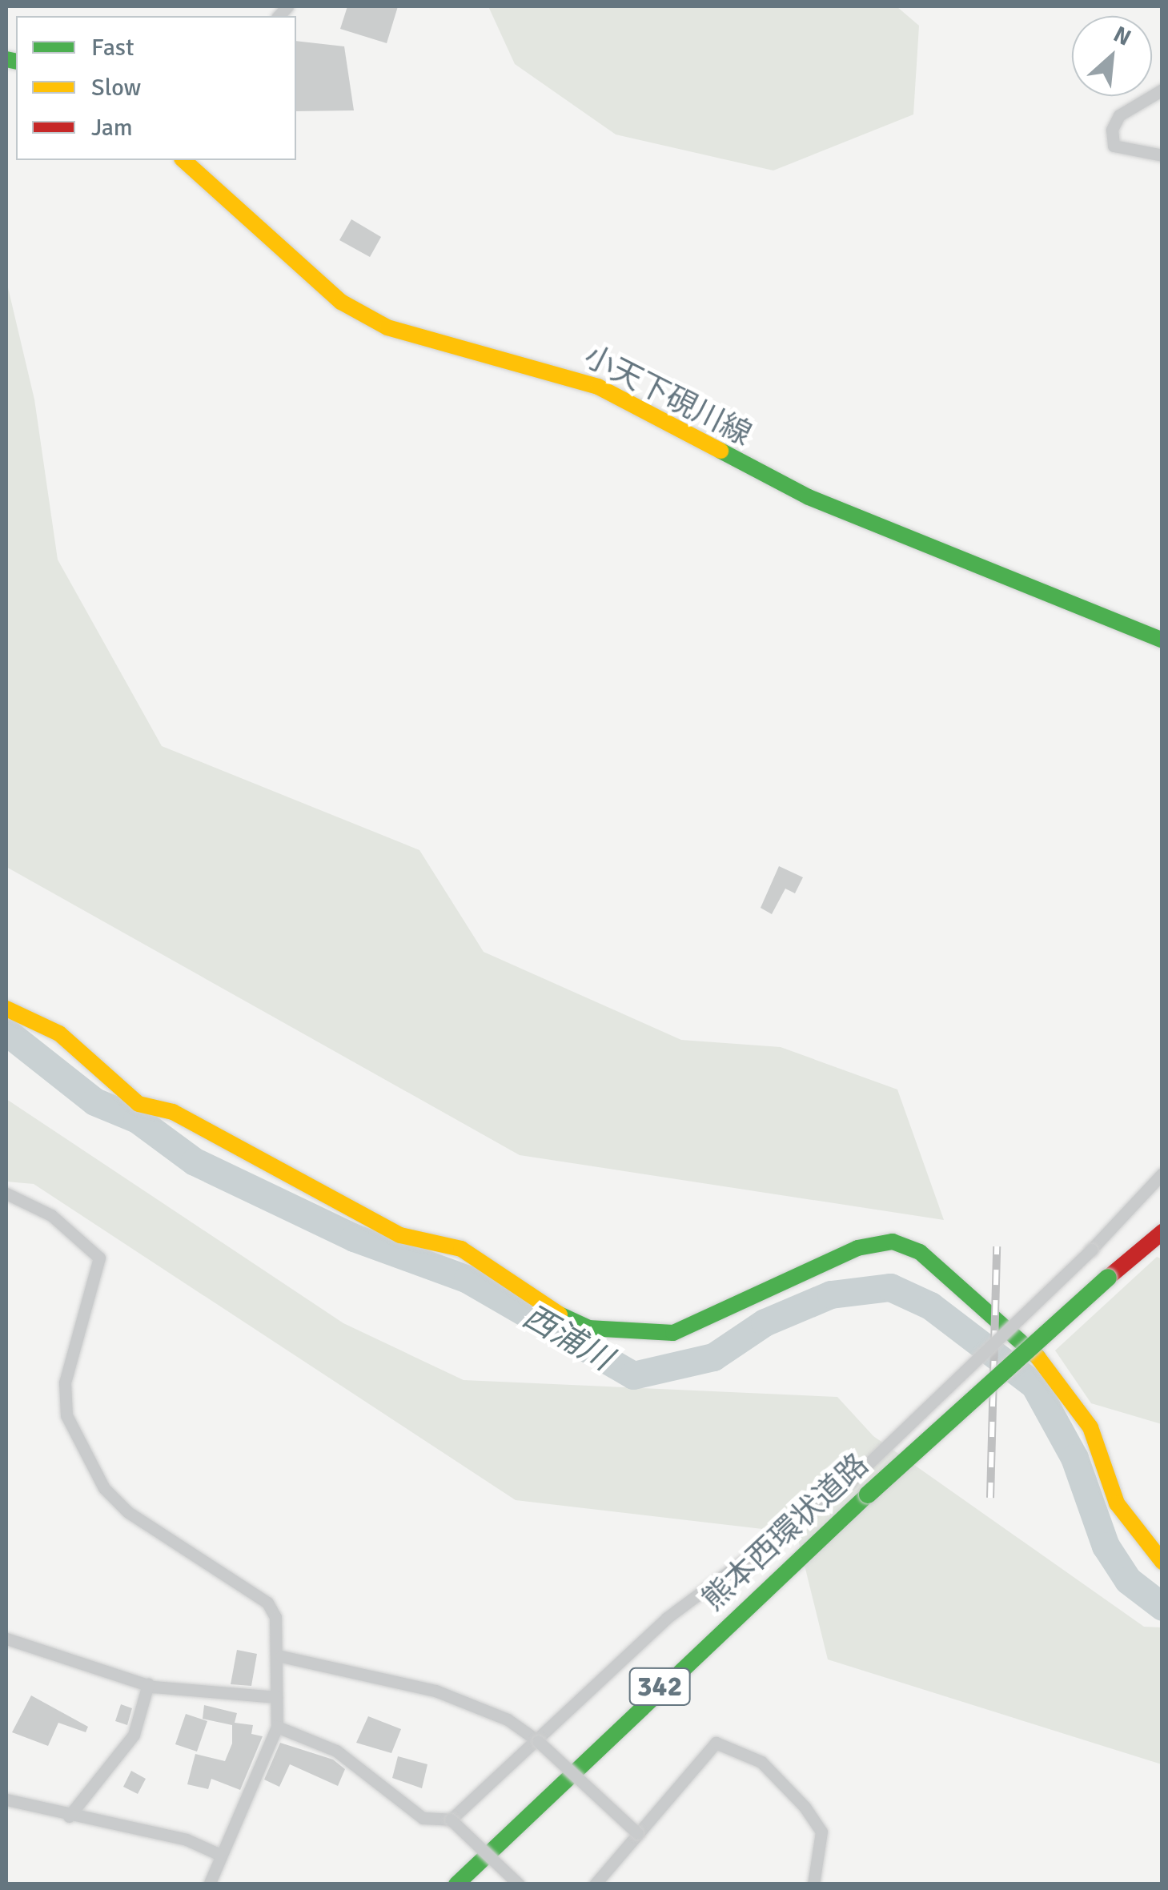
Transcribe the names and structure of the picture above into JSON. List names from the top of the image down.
{
  "streets": {
    "main road": ["小天下硯川線", "熊本西環状道路", "342"]
  },
  "water": ["西浦川"],
  "legend": ["Fast", "Slow", "Jam"],
  "north": "top right"
}
